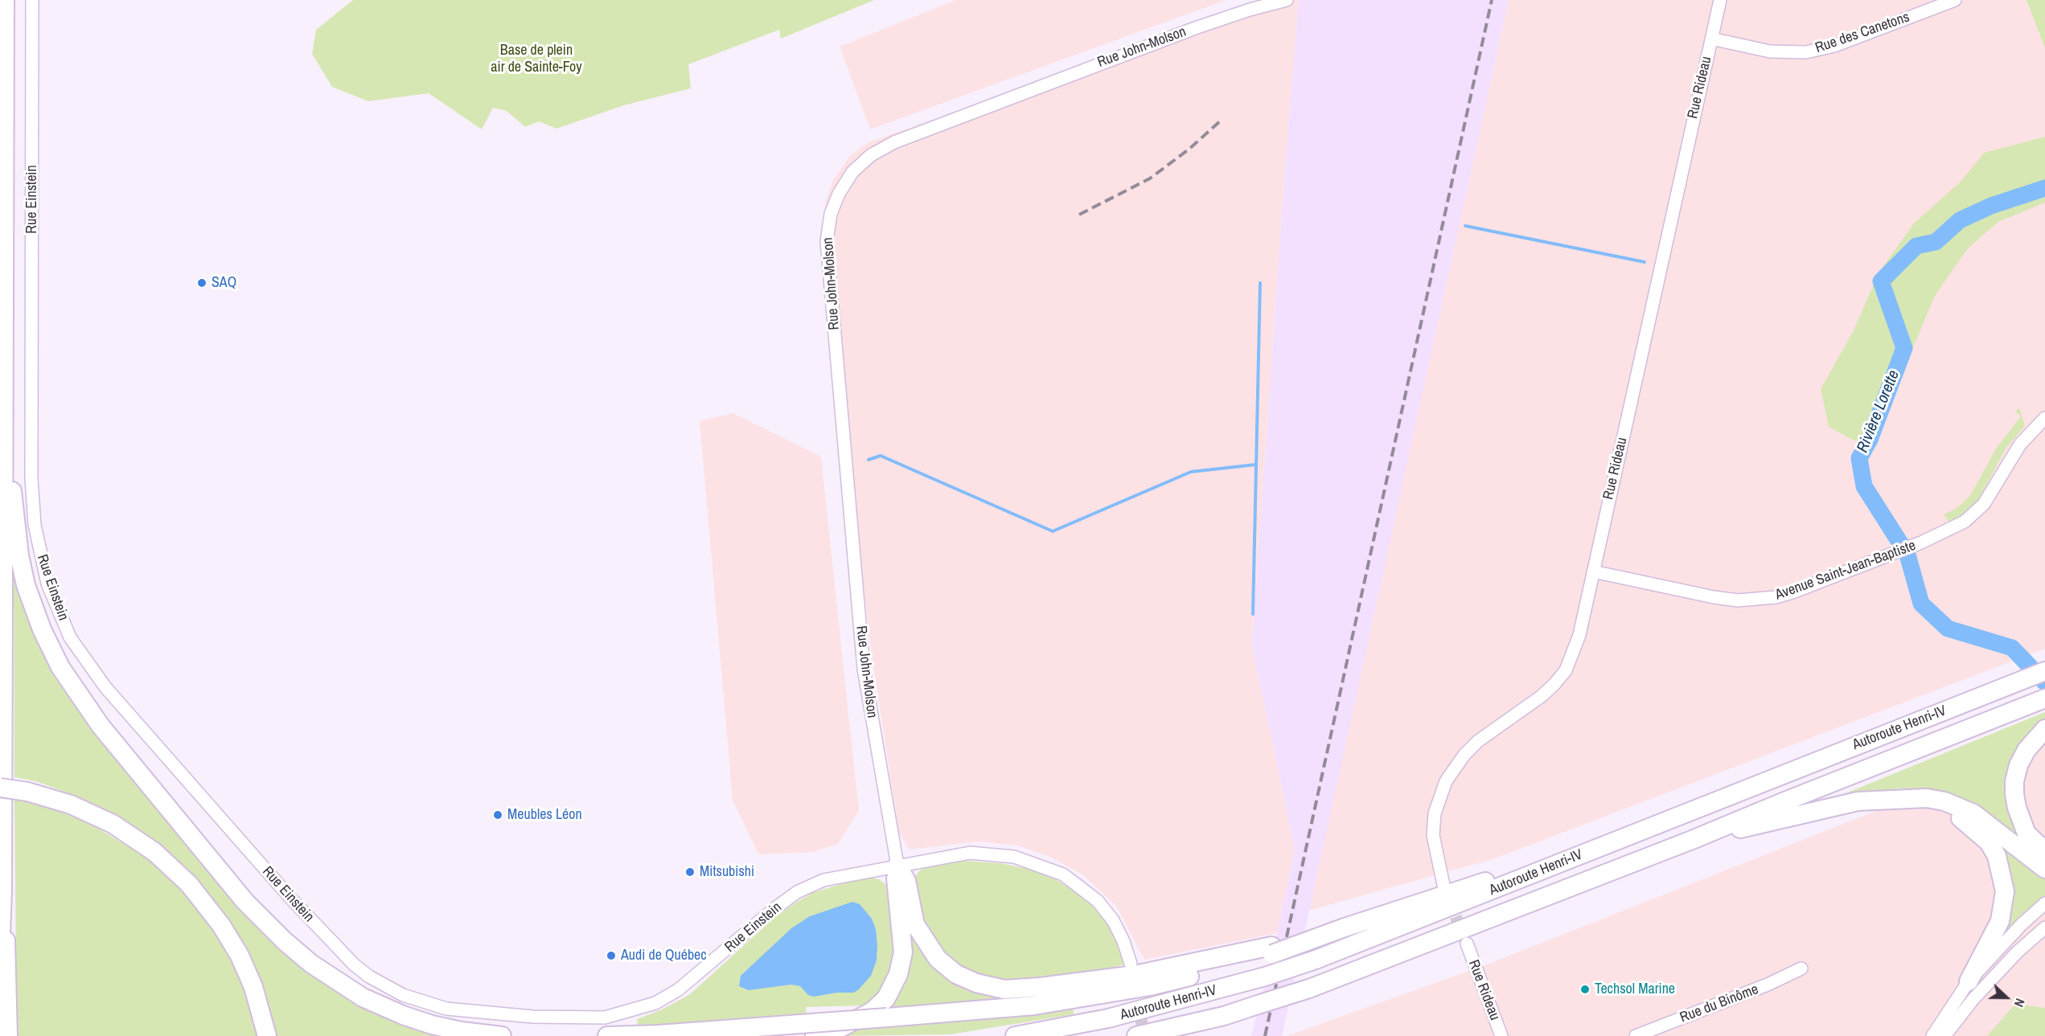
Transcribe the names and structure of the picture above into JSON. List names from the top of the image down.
{
  "streets": {
    "highway": ["Autoroute Henri-IV"],
    "street": [
      "Rue des Canetons",
      "Rue John-Molson",
      "Rue Rideau",
      "Rue Einstein",
      "Avenue Saint-Jean-Baptiste",
      "Rue du Binôme"
    ]
  },
  "crossings": [
    ["Rue des Canetons", "Rue Rideau"],
    ["Rue John-Molson", "Rue Einstein"],
    ["Rue Rideau", "Avenue Saint-Jean-Baptiste"]
  ],
  "water": ["Rivière Lorette"],
  "parks": ["Base de plein air de Sainte-Foy"],
  "places": [
    "SAQ",
    "Meubles Léon",
    "Mitsubishi",
    "Audi de Québec",
    "Techsol Marine"
  ],
  "north": "right"
}
